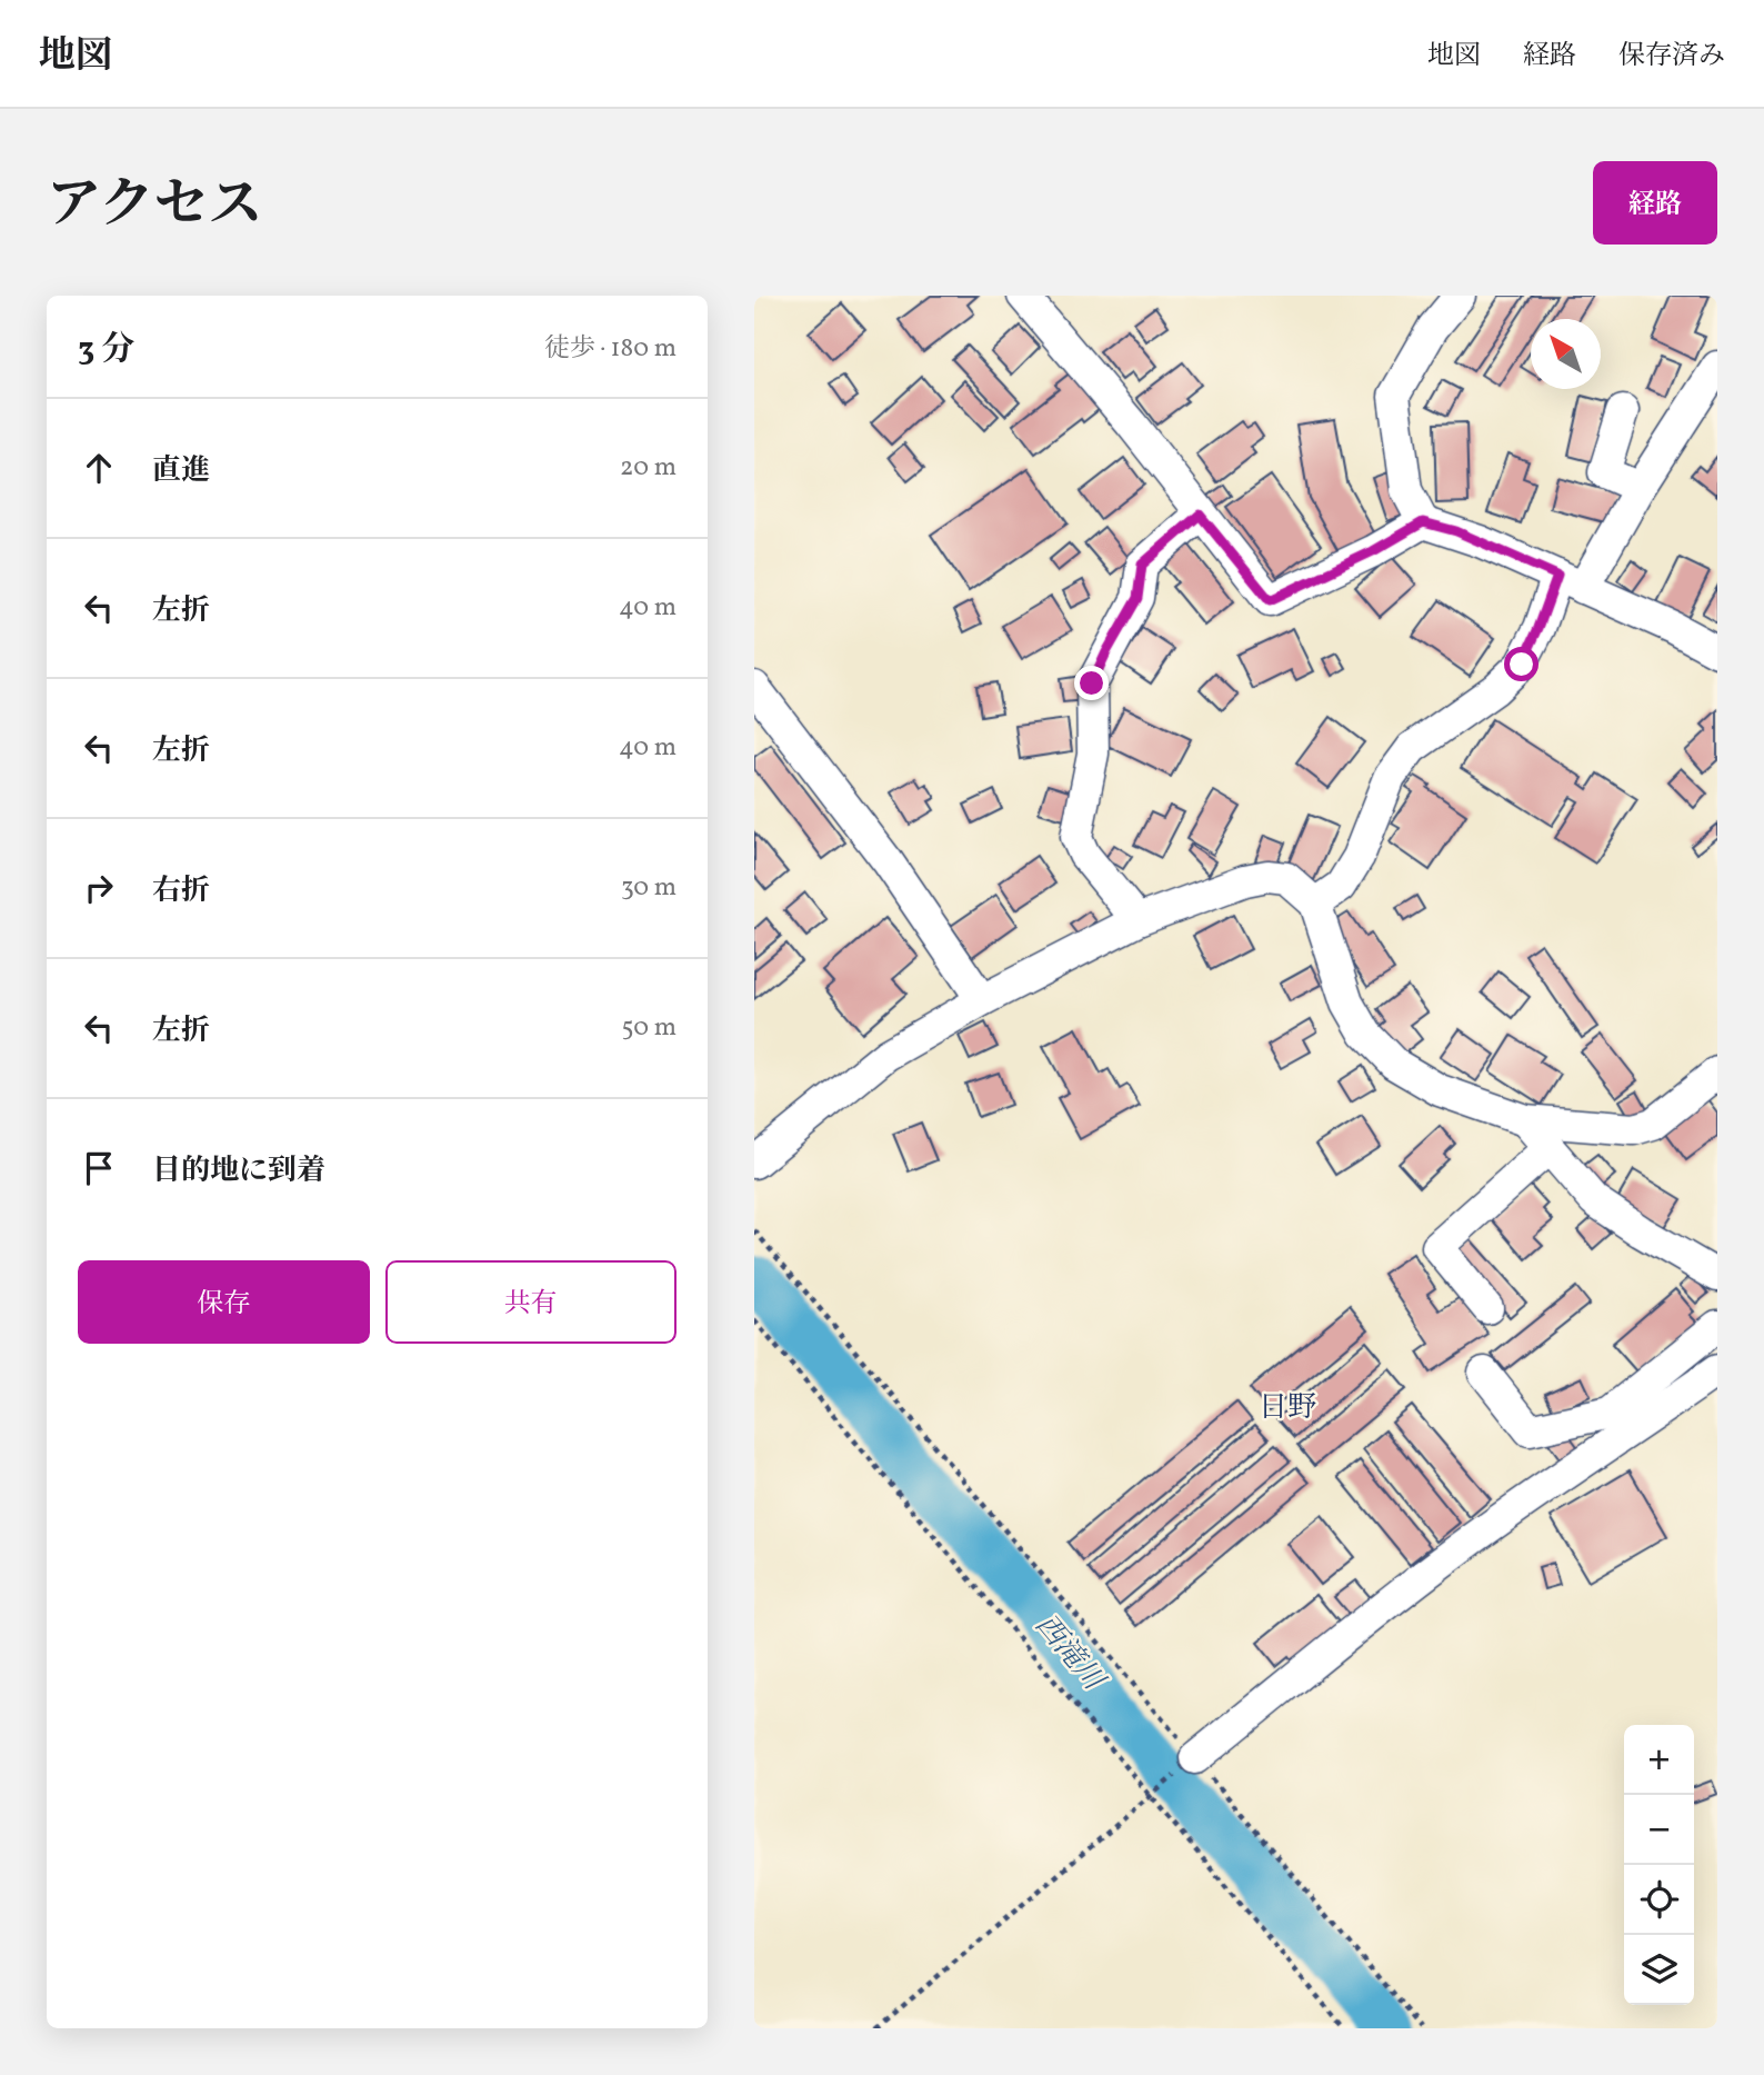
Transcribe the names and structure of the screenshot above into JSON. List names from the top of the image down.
{
  "districts": ["日野"],
  "water": ["西滝川"],
  "north": "top left",
  "page": {
    "header": "地図",
    "nav": ["地図", "経路", "保存済み"],
    "title": "アクセス",
    "buttons": [
      "経路",
      ["保存", "共有"]
    ],
    "heading": ["3 分", "徒歩 · 180 m"],
    "list": [
      ["直進", "20 m"],
      ["左折", "40 m"],
      ["左折", "40 m"],
      ["右折", "30 m"],
      ["左折", "50 m"],
      "目的地に到着"
    ],
    "map_buttons": ["+", "−"]
  }
}
